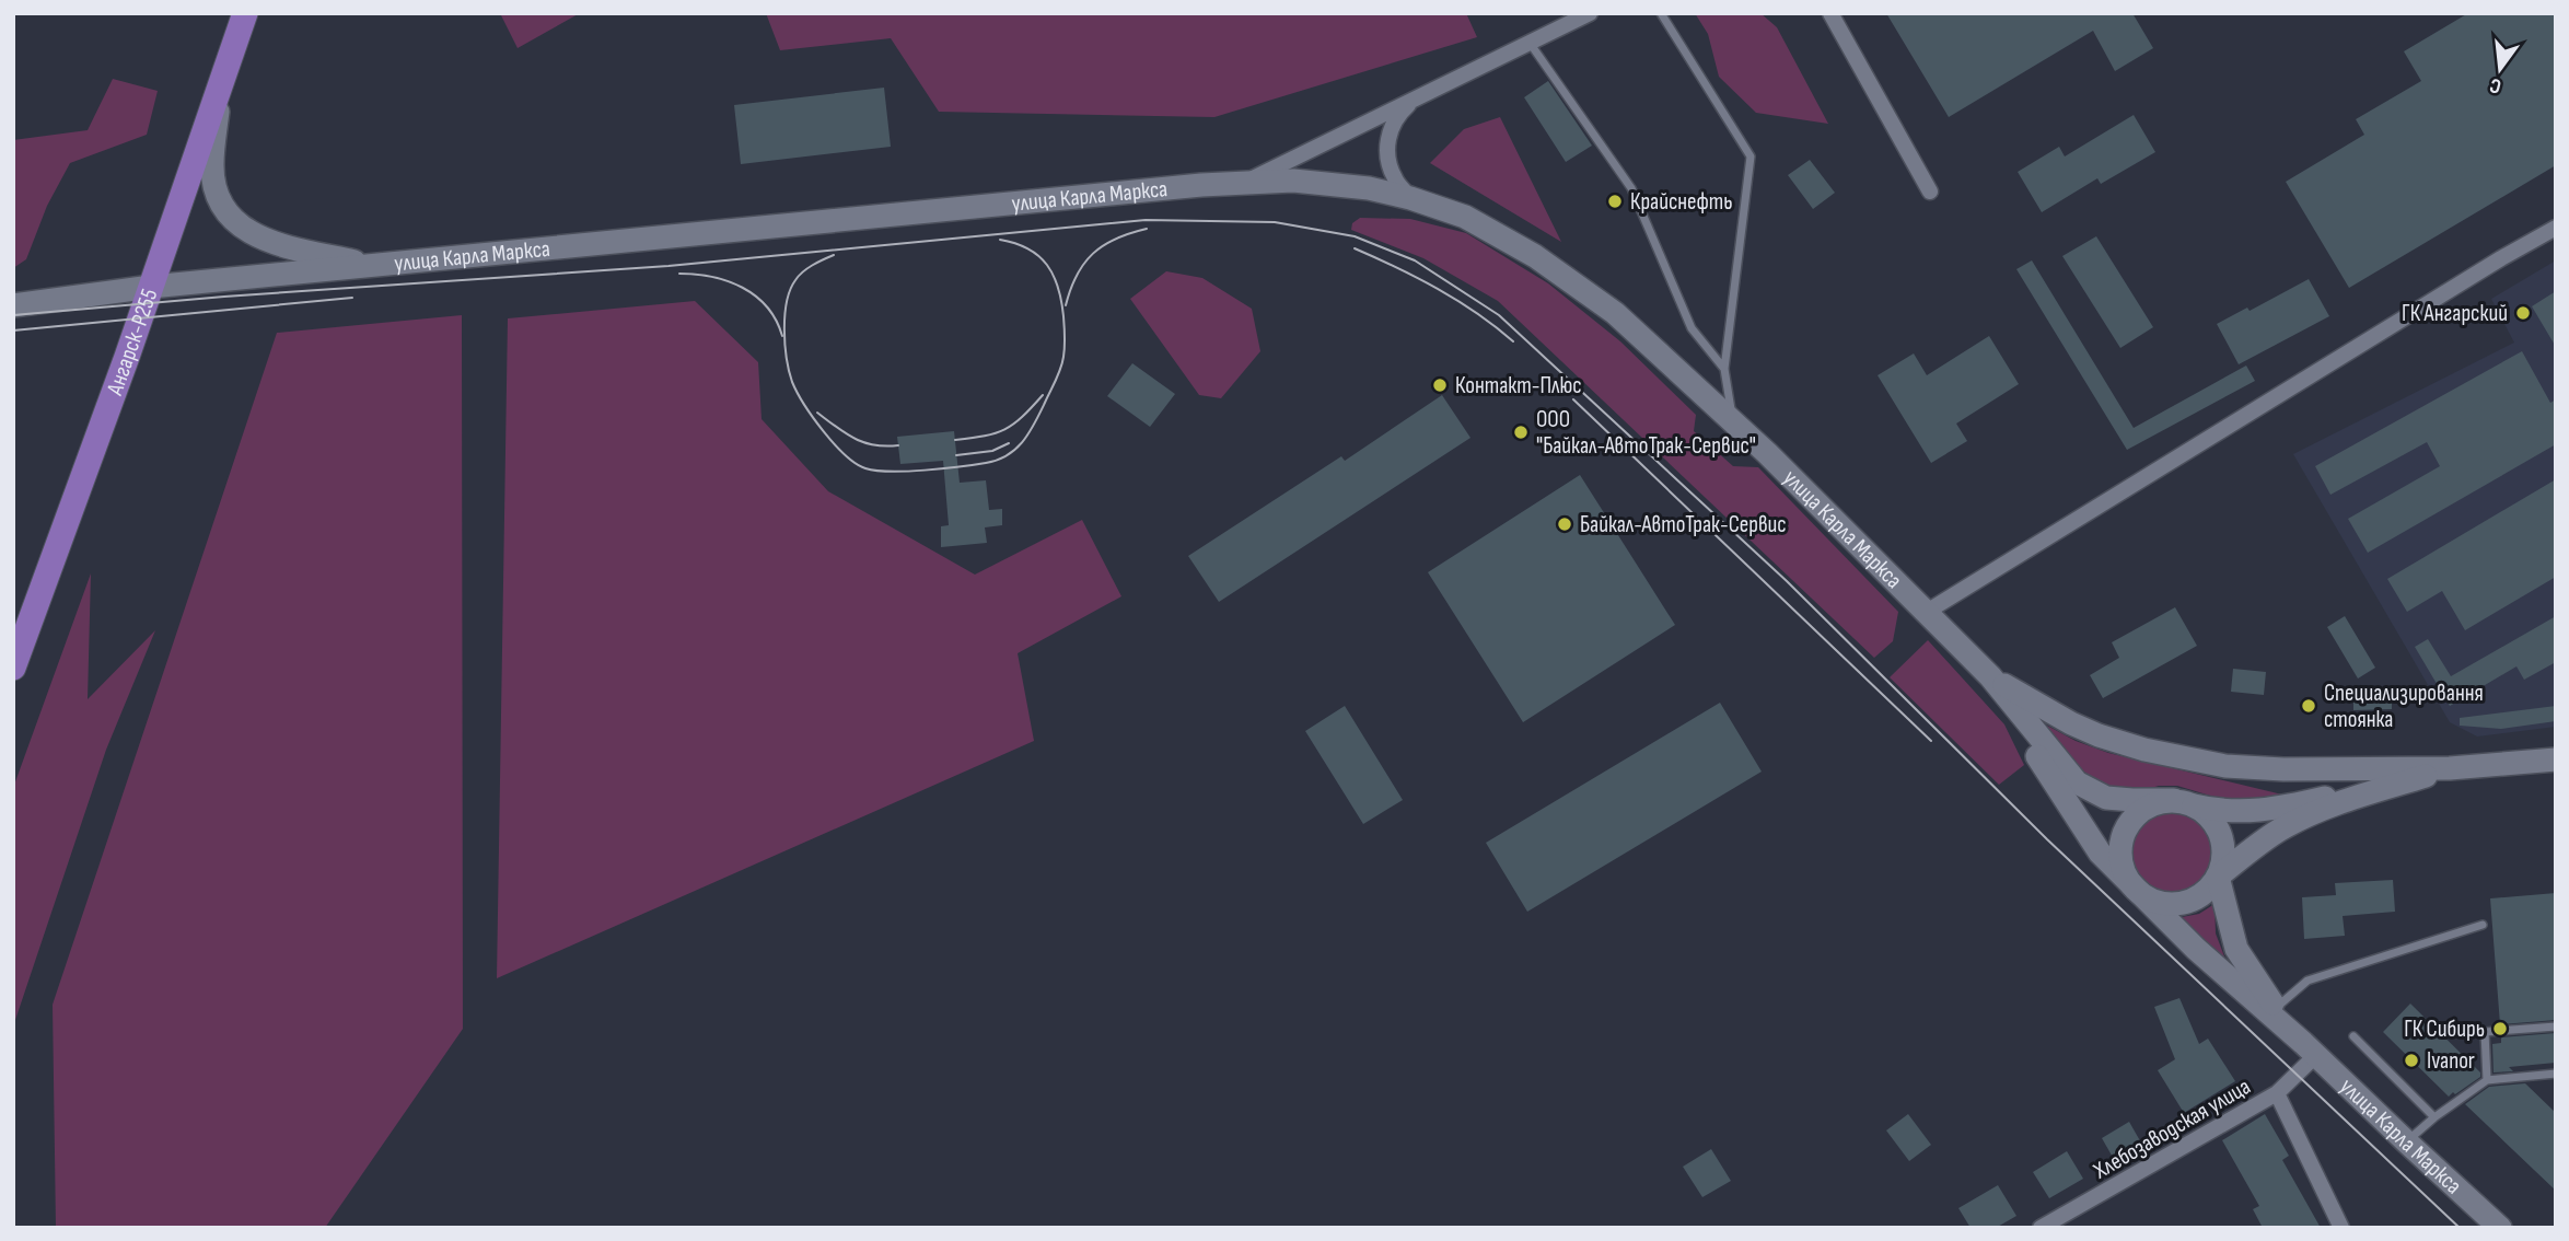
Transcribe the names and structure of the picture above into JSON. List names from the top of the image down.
{
  "streets": {
    "main road": ["Ангарск-Р255"],
    "street": ["улица Карла Маркса", "Хлебозаводская улица"]
  },
  "crossings": [
    ["улица Карла Маркса", "Ангарск-Р255"],
    ["улица Карла Маркса", "Хлебозаводская улица"]
  ],
  "places": [
    "Крайснефть",
    "ГК Ангарский",
    "Контакт-Плюс",
    "ООО \"Байкал-АвтоТрак-Сервис\"",
    "Байкал-АвтоТрак-Сервис",
    "Специализировання стоянка",
    "ГК Сибирь",
    "Ivanor"
  ],
  "north": "bottom"
}
